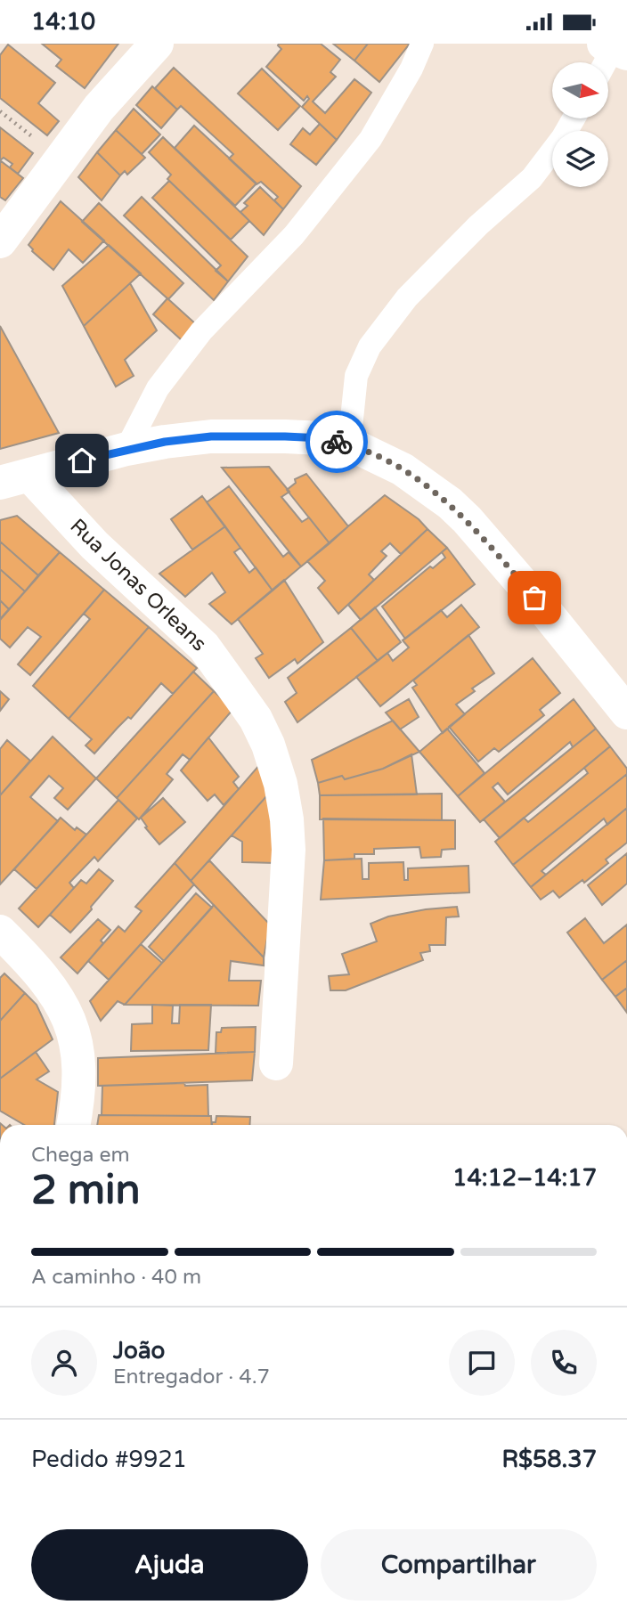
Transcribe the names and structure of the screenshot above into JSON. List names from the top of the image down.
{
  "streets": {
    "street": ["Rua Jonas Orleans"]
  },
  "north": "right",
  "page": {
    "status": "14:10",
    "heading": ["2 min", "Chega em", "14:12–14:17"],
    "panel": [
      "João",
      "Entregador · 4.7",
      "Pedido #9921",
      "R$58.37"
    ],
    "bar": "A caminho · 40 m",
    "buttons": ["Ajuda", "Compartilhar"]
  }
}
